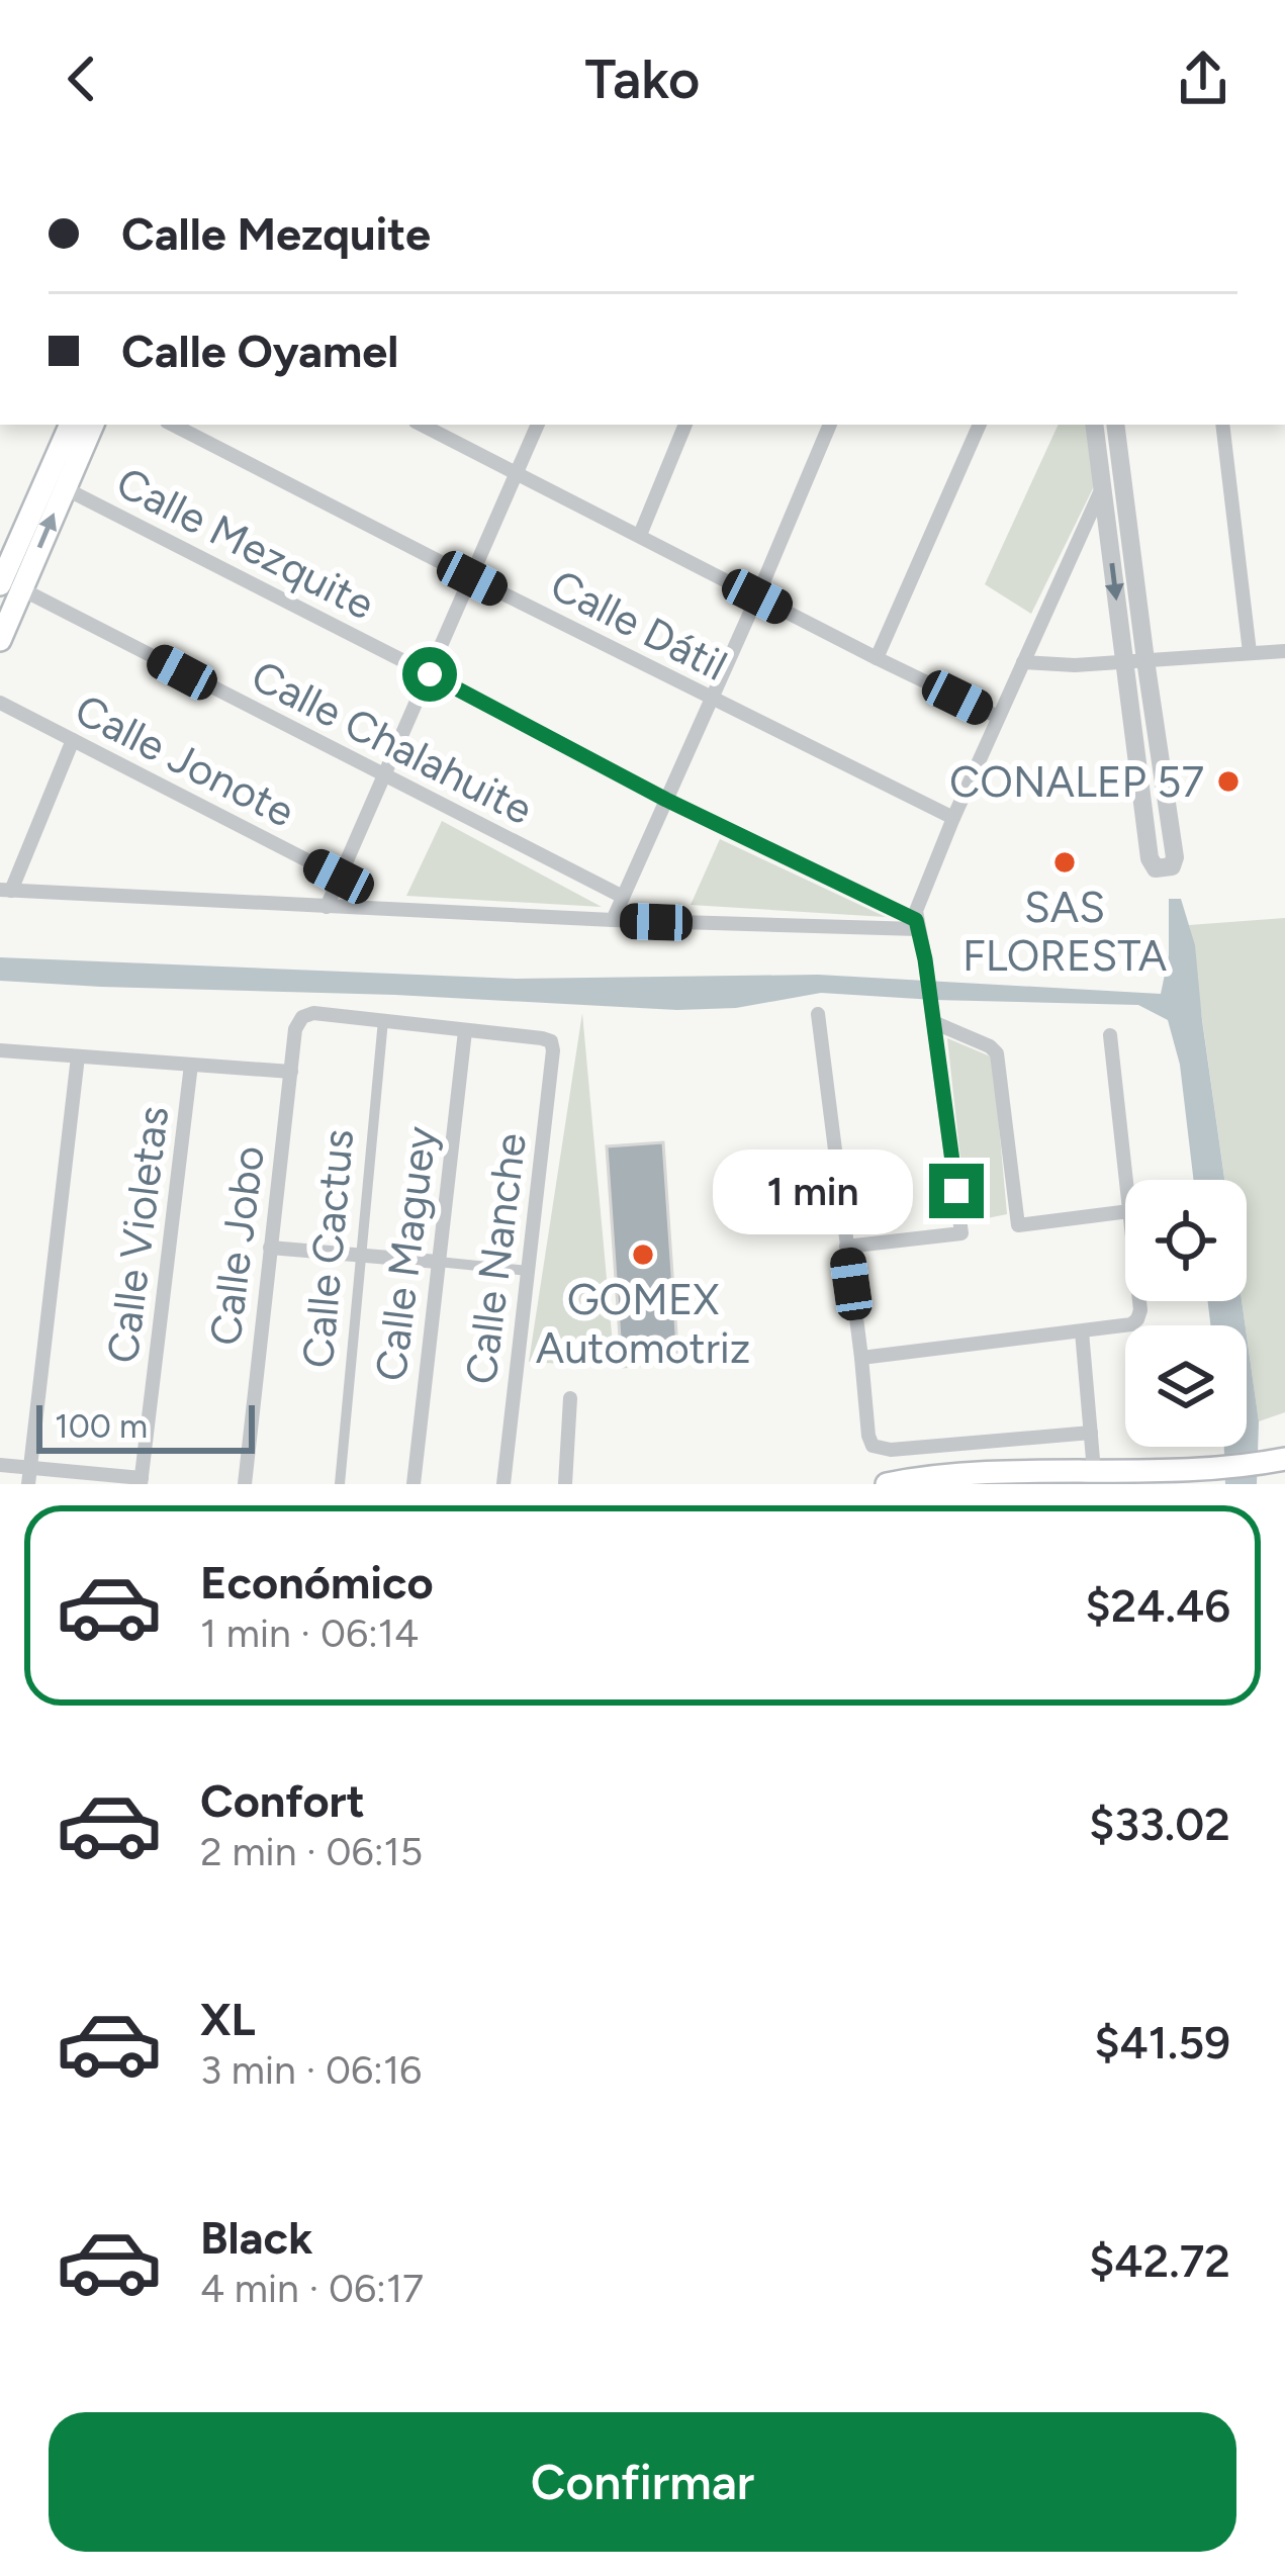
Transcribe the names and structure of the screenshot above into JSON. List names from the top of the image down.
{
  "streets": {
    "street": [
      "Calle Mezquite",
      "Calle Dátil",
      "Calle Chalahuite",
      "Calle Jonote",
      "Calle Violetas",
      "Calle Jobo",
      "Calle Cactus",
      "Calle Maguey",
      "Calle Nanche"
    ]
  },
  "crossings": [
    ["Calle Jobo", "Calle Cactus"],
    ["Calle Maguey", "Calle Nanche"]
  ],
  "places": ["CONALEP 57", "SAS FLORESTA", "GOMEX Automotriz"],
  "scale_bar": "100 m",
  "page": {
    "header": "Tako",
    "banner": ["Calle Mezquite", "Calle Oyamel"],
    "bubble": "1 min",
    "scale": "100 m",
    "list": [
      {
        "name": "Económico",
        "note": "1 min · 06:14",
        "value": "$24.46"
      },
      {
        "name": "Confort",
        "note": "2 min · 06:15",
        "value": "$33.02"
      },
      {
        "name": "XL",
        "note": "3 min · 06:16",
        "value": "$41.59"
      },
      {
        "name": "Black",
        "note": "4 min · 06:17",
        "value": "$42.72"
      }
    ],
    "buttons": "Confirmar"
  }
}
